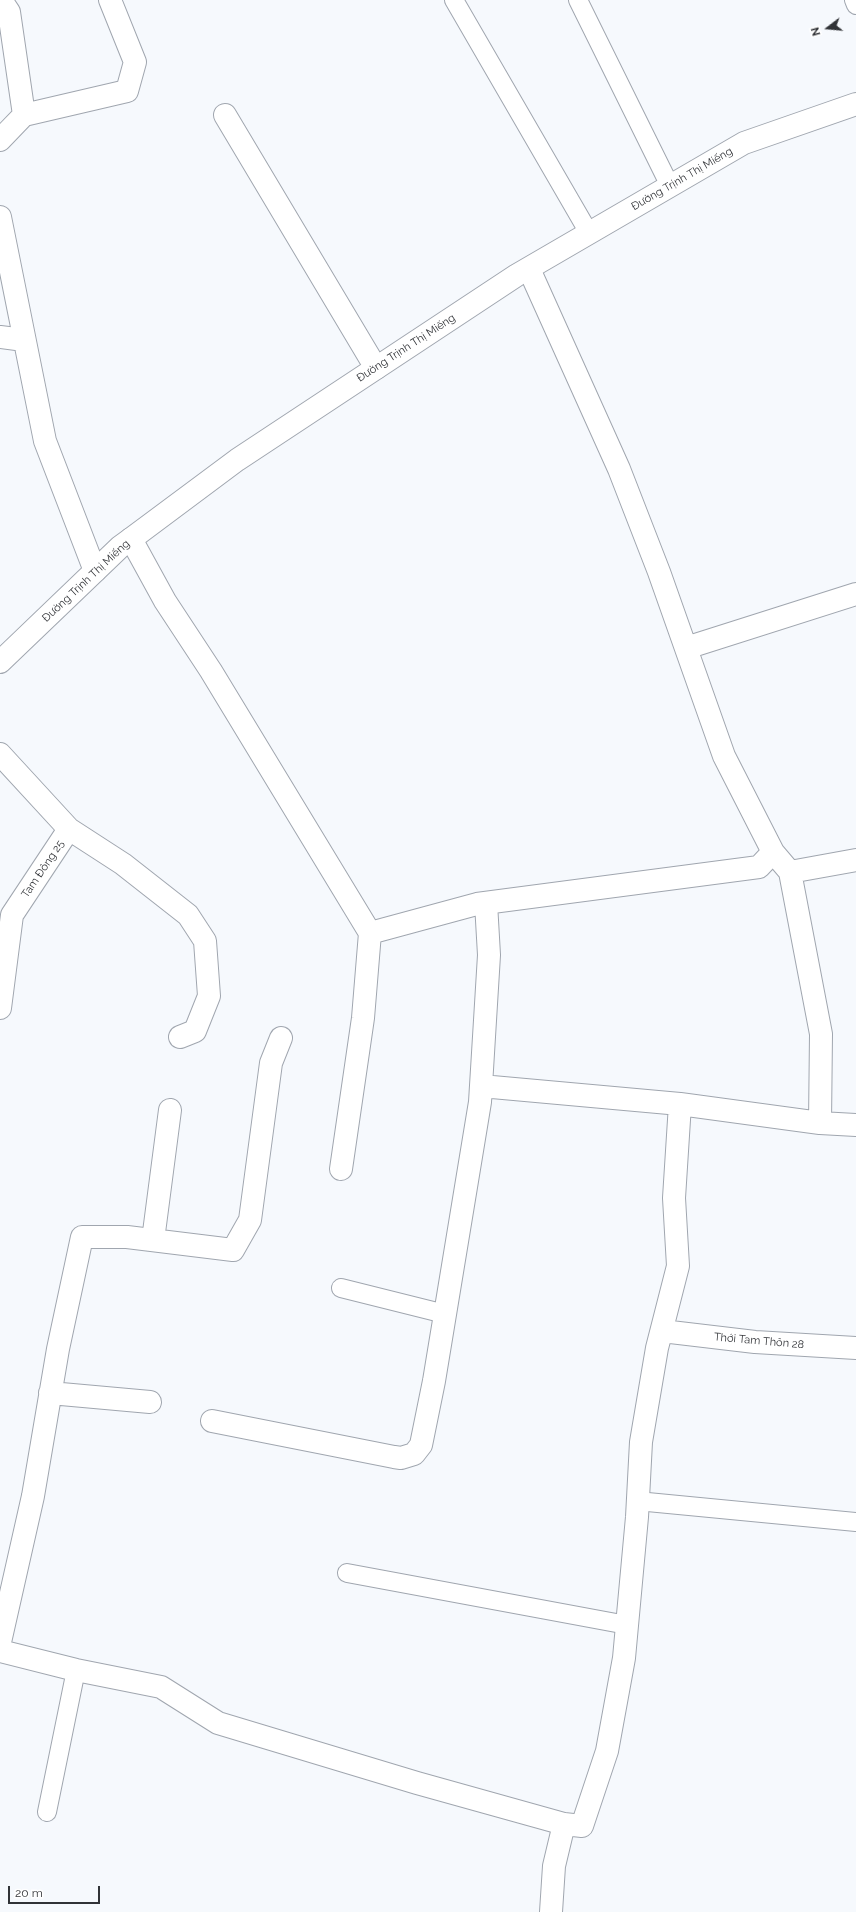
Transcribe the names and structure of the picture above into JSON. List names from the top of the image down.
{
  "streets": {
    "street": ["Đường Trịnh Thị Miếng", "Tam Đông 25", "Thới Tam Thôn 28"]
  },
  "scale_bar": "20 m",
  "north": "left"
}
